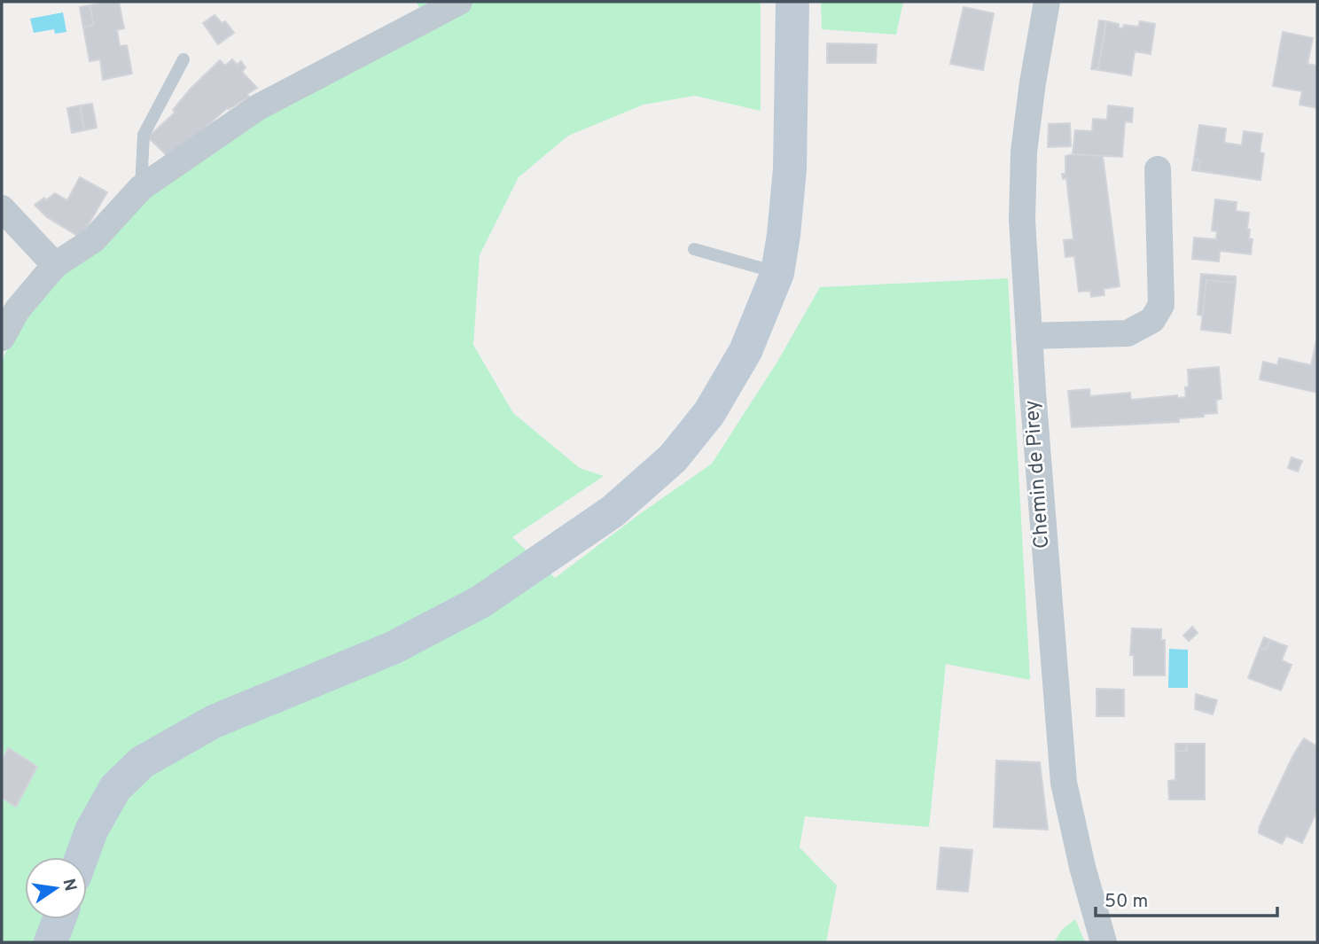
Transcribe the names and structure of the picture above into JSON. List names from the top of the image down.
{
  "streets": {
    "street": ["Chemin de Pirey"]
  },
  "scale_bar": "50 m",
  "north": "right"
}
